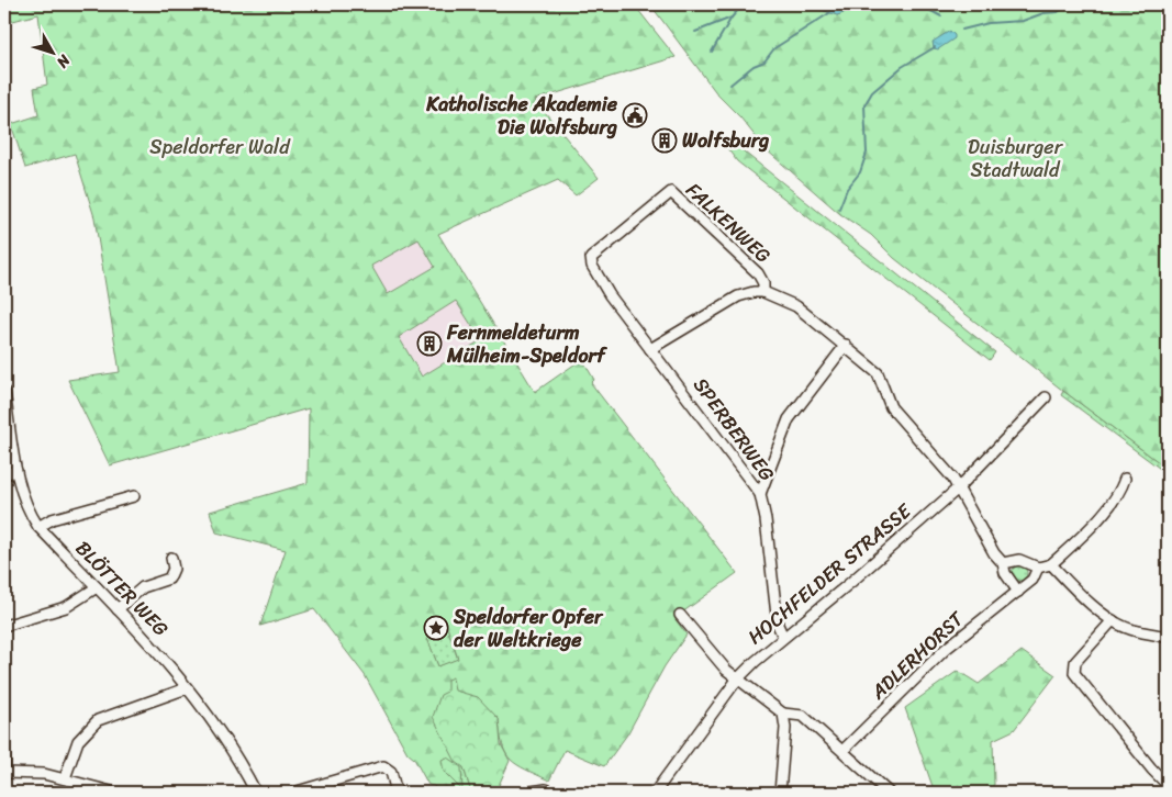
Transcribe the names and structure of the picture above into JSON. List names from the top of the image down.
{
  "streets": {
    "street": [
      "FALKENWEG",
      "SPERBERWEG",
      "HOCHFELDER STRASSE",
      "BLÖTTER WEG",
      "ADLERHORST"
    ]
  },
  "crossings": [
    ["FALKENWEG", "SPERBERWEG"],
    ["SPERBERWEG", "HOCHFELDER STRASSE"]
  ],
  "parks": ["Speldorfer Wald", "Duisburger Stadtwald"],
  "places": {
    "public building": ["Katholische Akademie Die Wolfsburg"],
    "building": ["Wolfsburg", "Fernmeldeturm Mülheim-Speldorf"],
    "place": ["Speldorfer Opfer der Weltkriege"]
  },
  "north": "bottom right"
}
